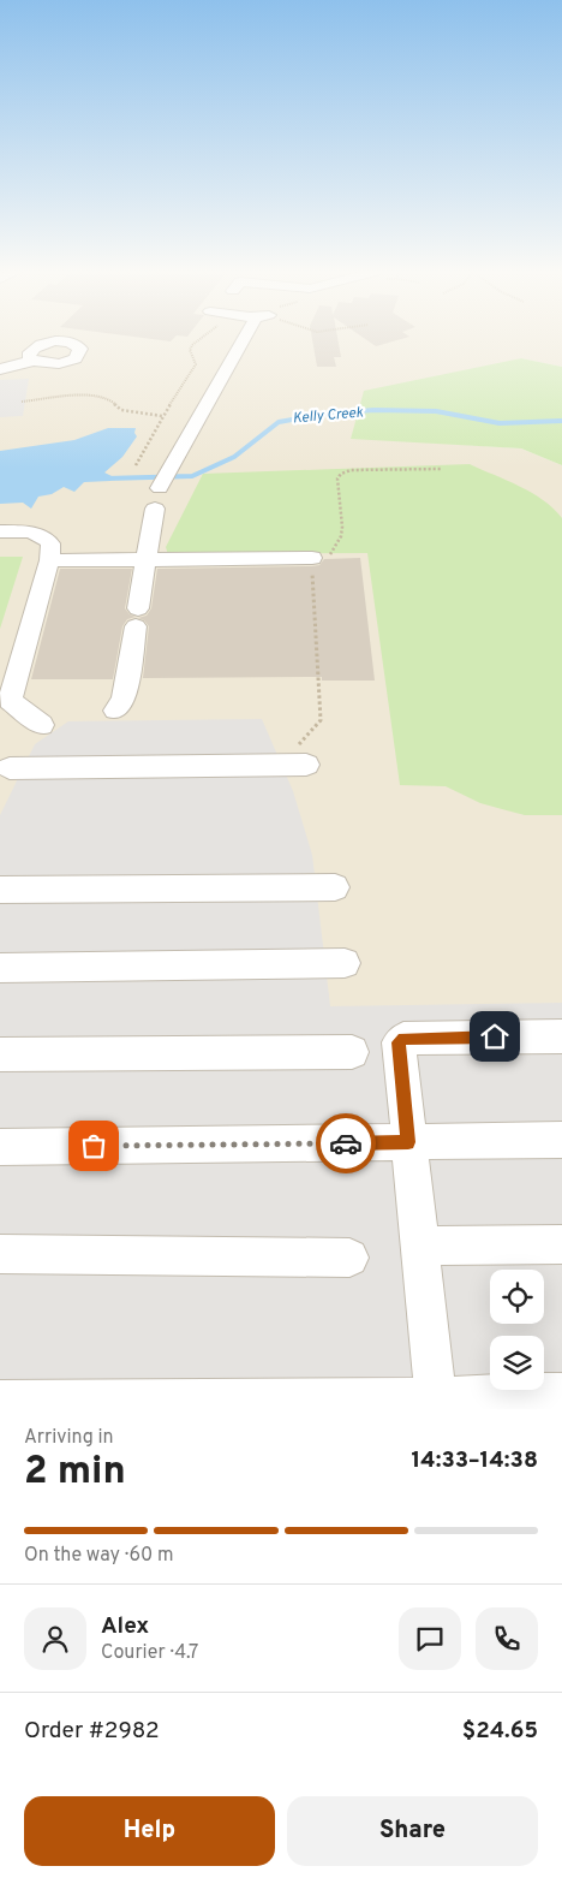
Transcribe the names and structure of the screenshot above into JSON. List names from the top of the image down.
{
  "water": ["Kelly Creek"],
  "page": {
    "heading": ["2 min", "Arriving in", "14:33–14:38"],
    "panel": [
      "Alex",
      "Courier · 4.7",
      "Order #2982",
      "$24.65"
    ],
    "bar": "On the way · 60 m",
    "buttons": ["Help", "Share"]
  }
}
